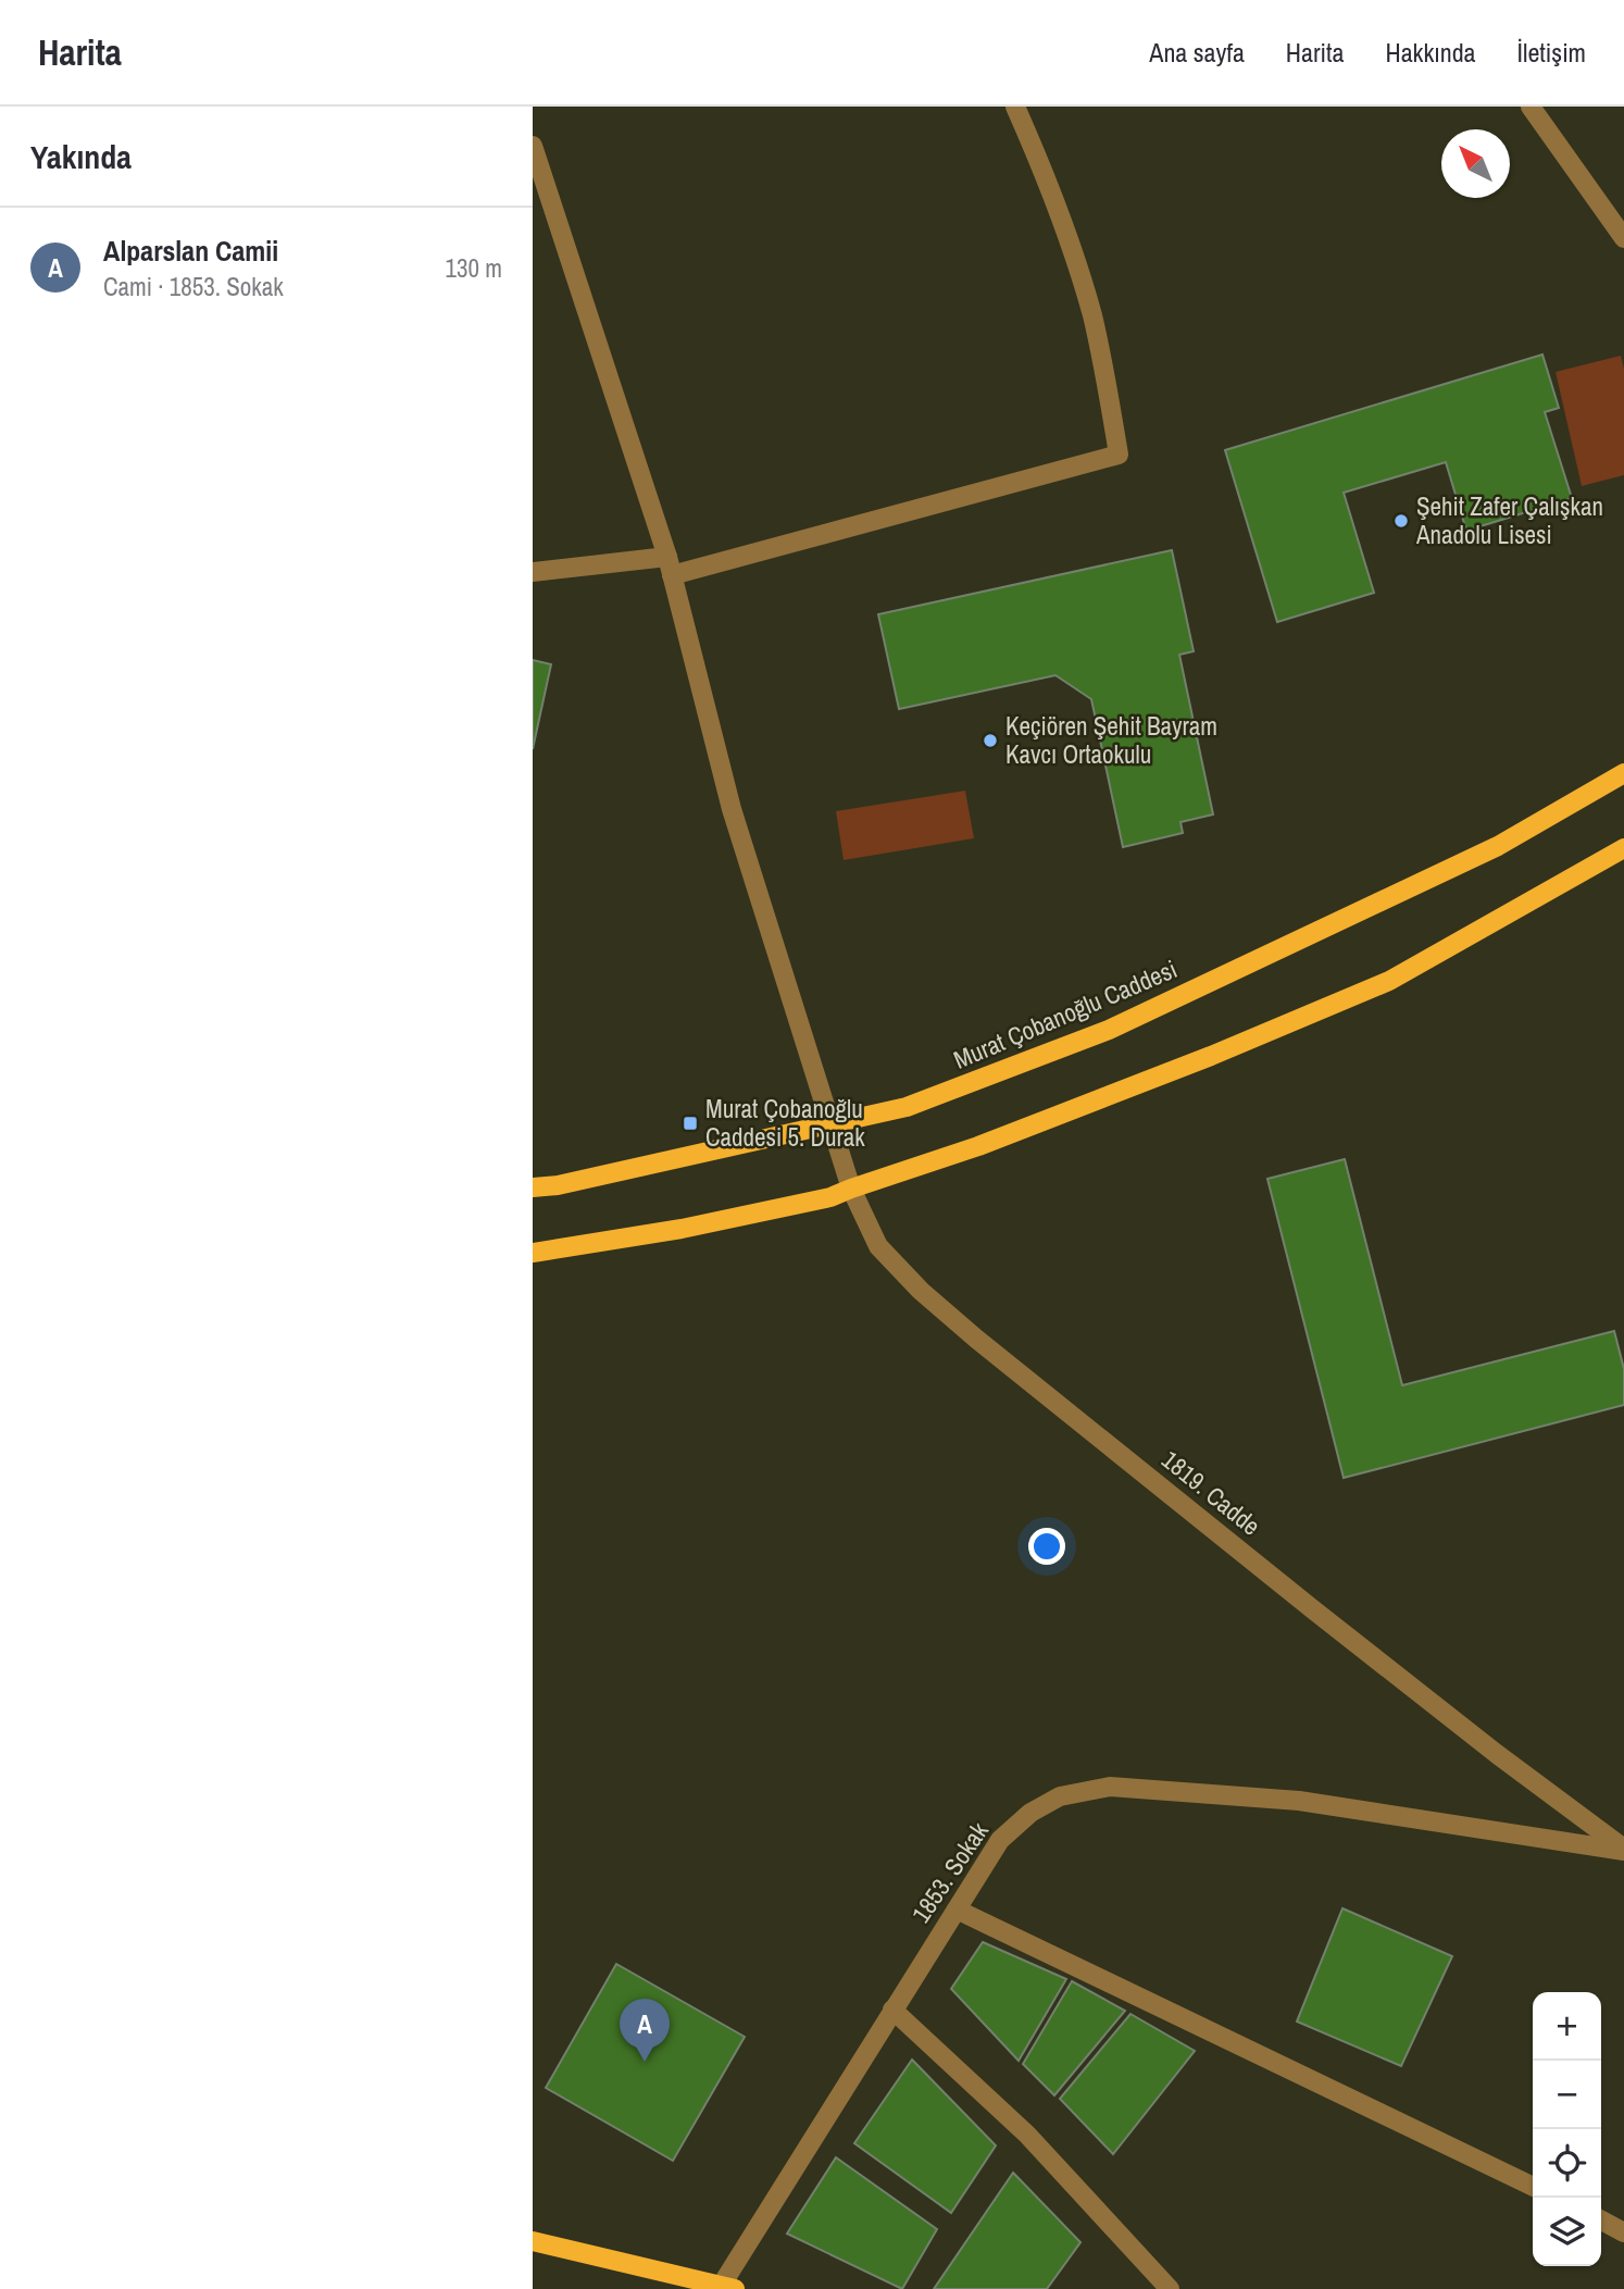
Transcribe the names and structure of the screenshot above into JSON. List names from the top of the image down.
{
  "streets": {
    "main road": ["Murat Çobanoğlu Caddesi"],
    "street": ["1819. Cadde", "1853. Sokak"]
  },
  "crossings": [
    ["Murat Çobanoğlu Caddesi", "1819. Cadde"],
    ["1819. Cadde", "1853. Sokak"]
  ],
  "places": {
    "other": ["Şehit Zafer Çalışkan Anadolu Lisesi", "Keçiören Şehit Bayram Kavcı Ortaokulu"],
    "transit": ["Murat Çobanoğlu Caddesi 5. Durak"]
  },
  "north": "top left",
  "page": {
    "header": "Harita",
    "nav": [
      "Ana sayfa",
      "Harita",
      "Hakkında",
      "İletişim"
    ],
    "heading": "Yakında",
    "list": [
      {
        "mark": "A",
        "name": "Alparslan Camii",
        "note": "Cami · 1853. Sokak",
        "value": "130 m"
      }
    ],
    "map_buttons": ["+", "−"],
    "pins": "A"
  }
}
